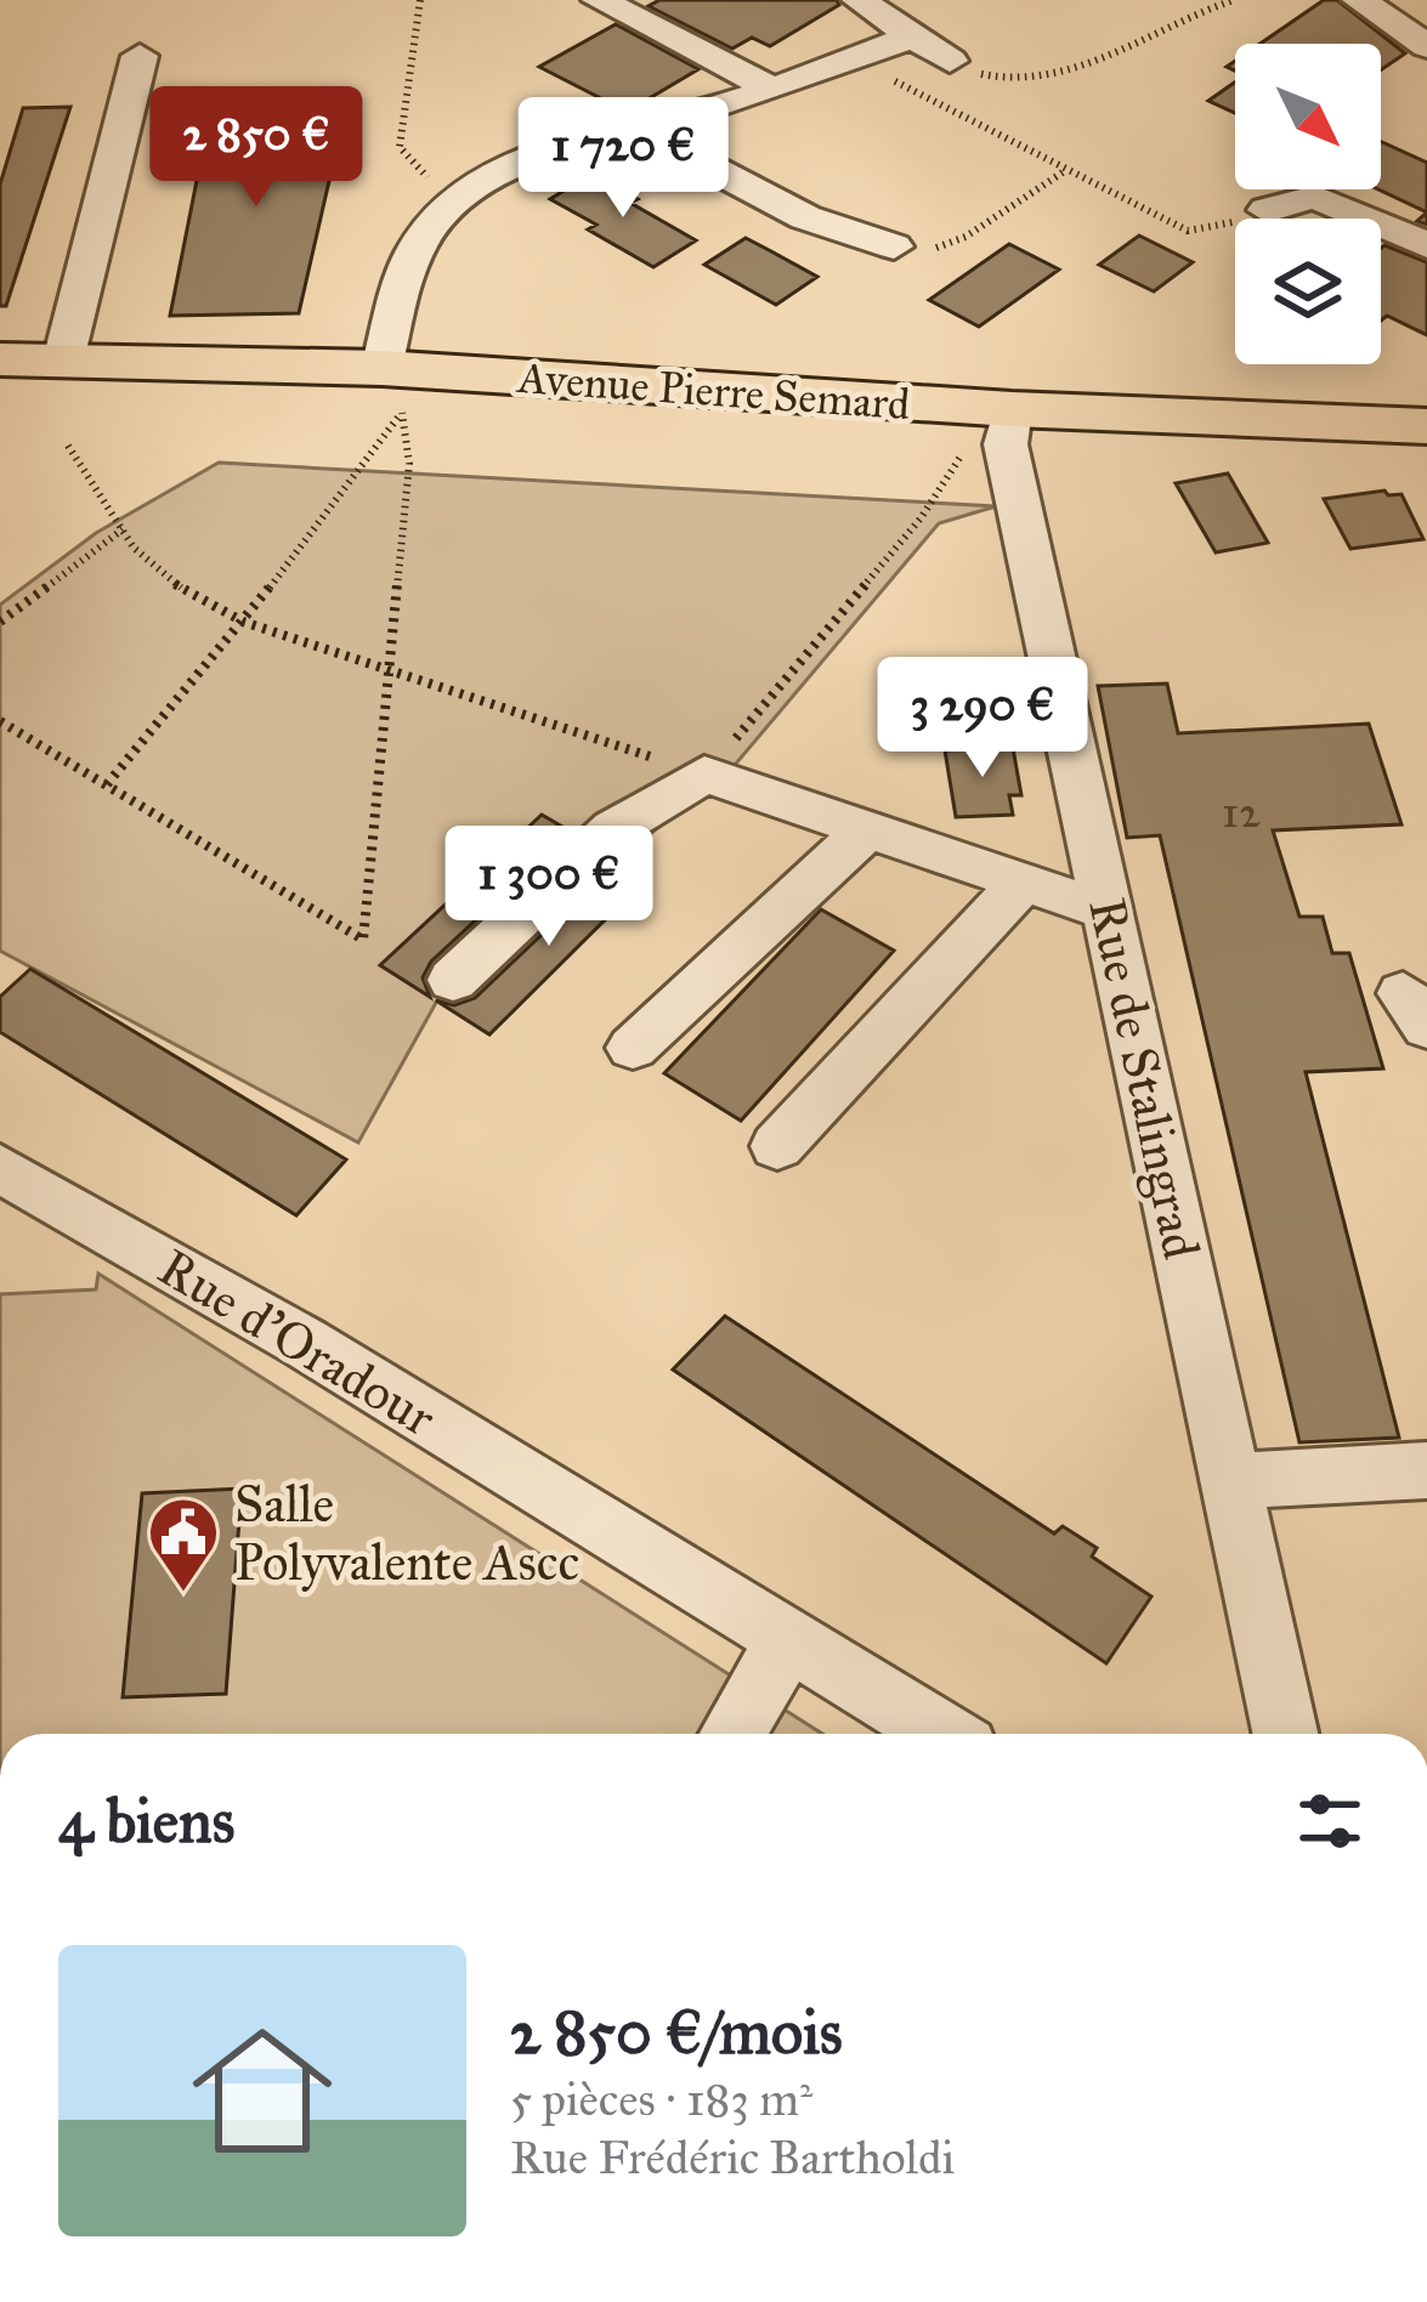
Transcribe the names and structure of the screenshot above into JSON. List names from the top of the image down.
{
  "streets": {
    "main road": ["Avenue Pierre Semard"],
    "street": ["Rue de Stalingrad", "Rue d'Oradour"]
  },
  "crossings": [
    ["Avenue Pierre Semard", "Rue de Stalingrad"]
  ],
  "places": {
    "public building": ["Salle Polyvalente Ascc"]
  },
  "house_numbers": ["12"],
  "north": "bottom right",
  "page": {
    "price": [
      "2 850 €",
      "1 720 €",
      "3 290 €",
      "1 300 €"
    ],
    "heading": "4 biens",
    "list": [
      {
        "name": "2 850 €/mois",
        "note": "5 pièces · 183 m² · Rue Frédéric Bartholdi"
      }
    ]
  }
}
